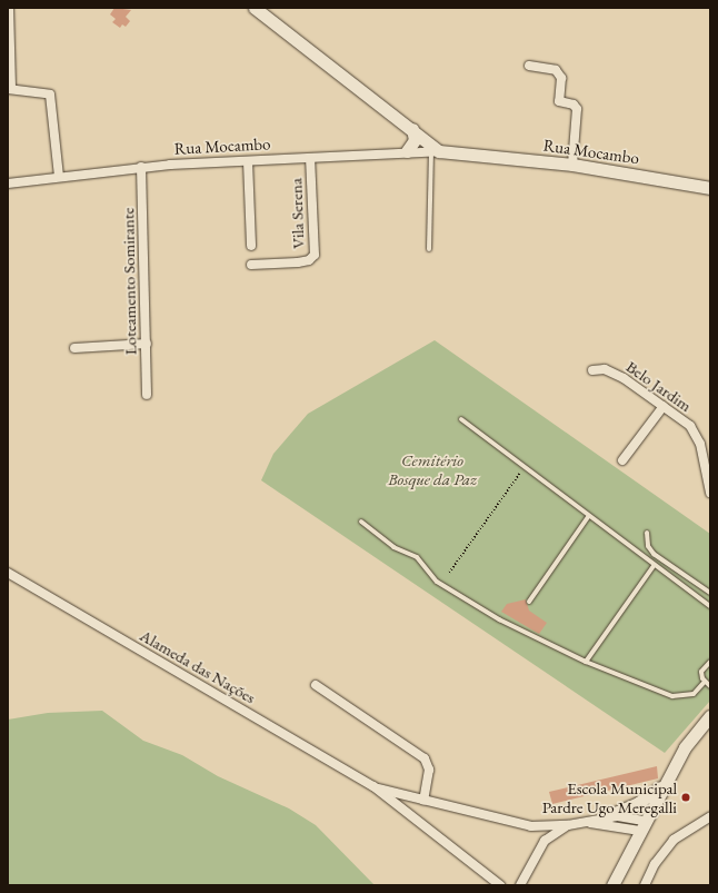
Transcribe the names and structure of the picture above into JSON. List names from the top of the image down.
{
  "streets": {
    "main road": ["Rua Mocambo"],
    "street": [
      "Vila Serena",
      "Loteamento Somirante",
      "Belo Jardim",
      "Alameda das Nações"
    ]
  },
  "crossings": [
    ["Rua Mocambo", "Vila Serena"],
    ["Rua Mocambo", "Loteamento Somirante"]
  ],
  "parks": ["Cemitério Bosque da Paz"],
  "places": ["Escola Municipal Pardre Ugo Meregalli"]
}
